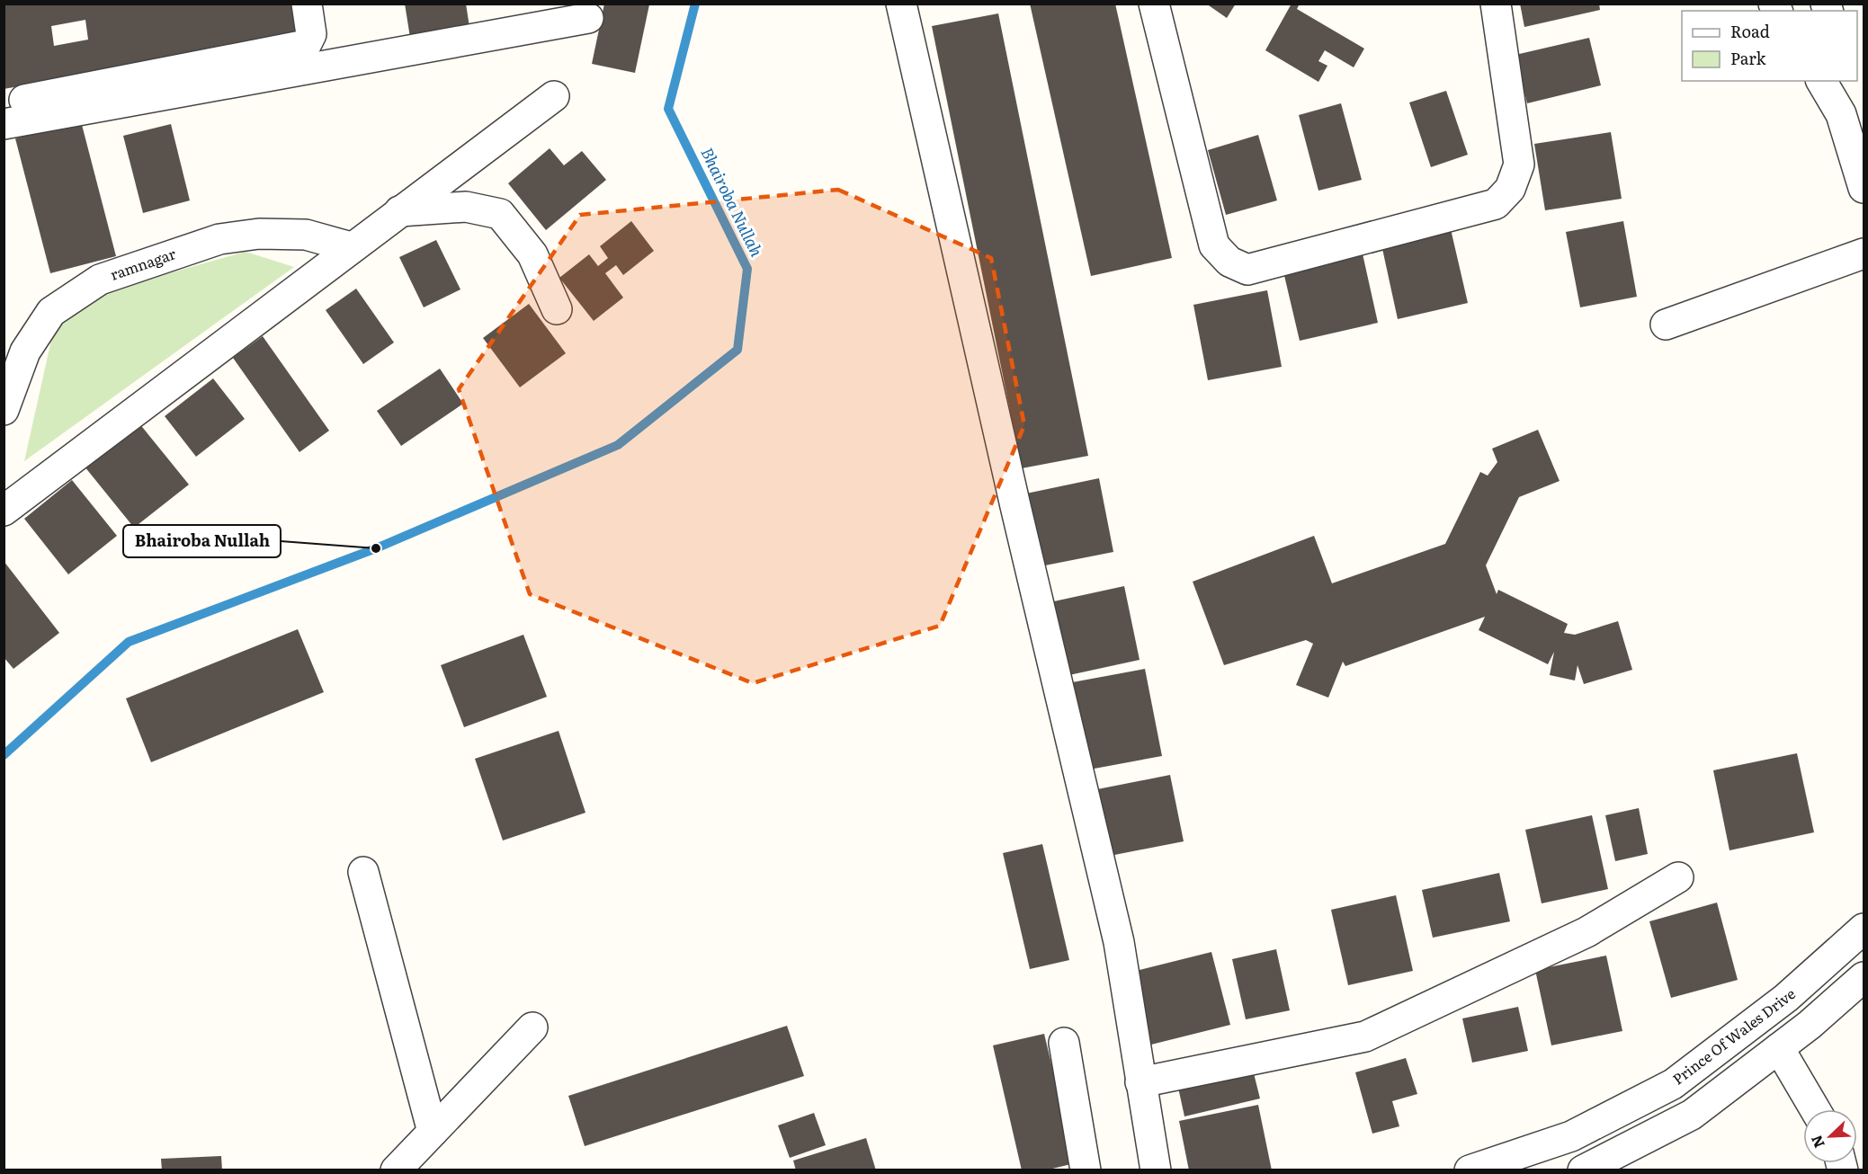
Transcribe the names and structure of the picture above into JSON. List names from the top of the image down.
{
  "streets": {
    "street": ["ramnagar", "Prince Of Wales Drive"]
  },
  "water": ["Bhairoba Nullah"],
  "places": ["Bhairoba Nullah"],
  "legend": ["Road", "Park"],
  "north": "bottom left"
}
